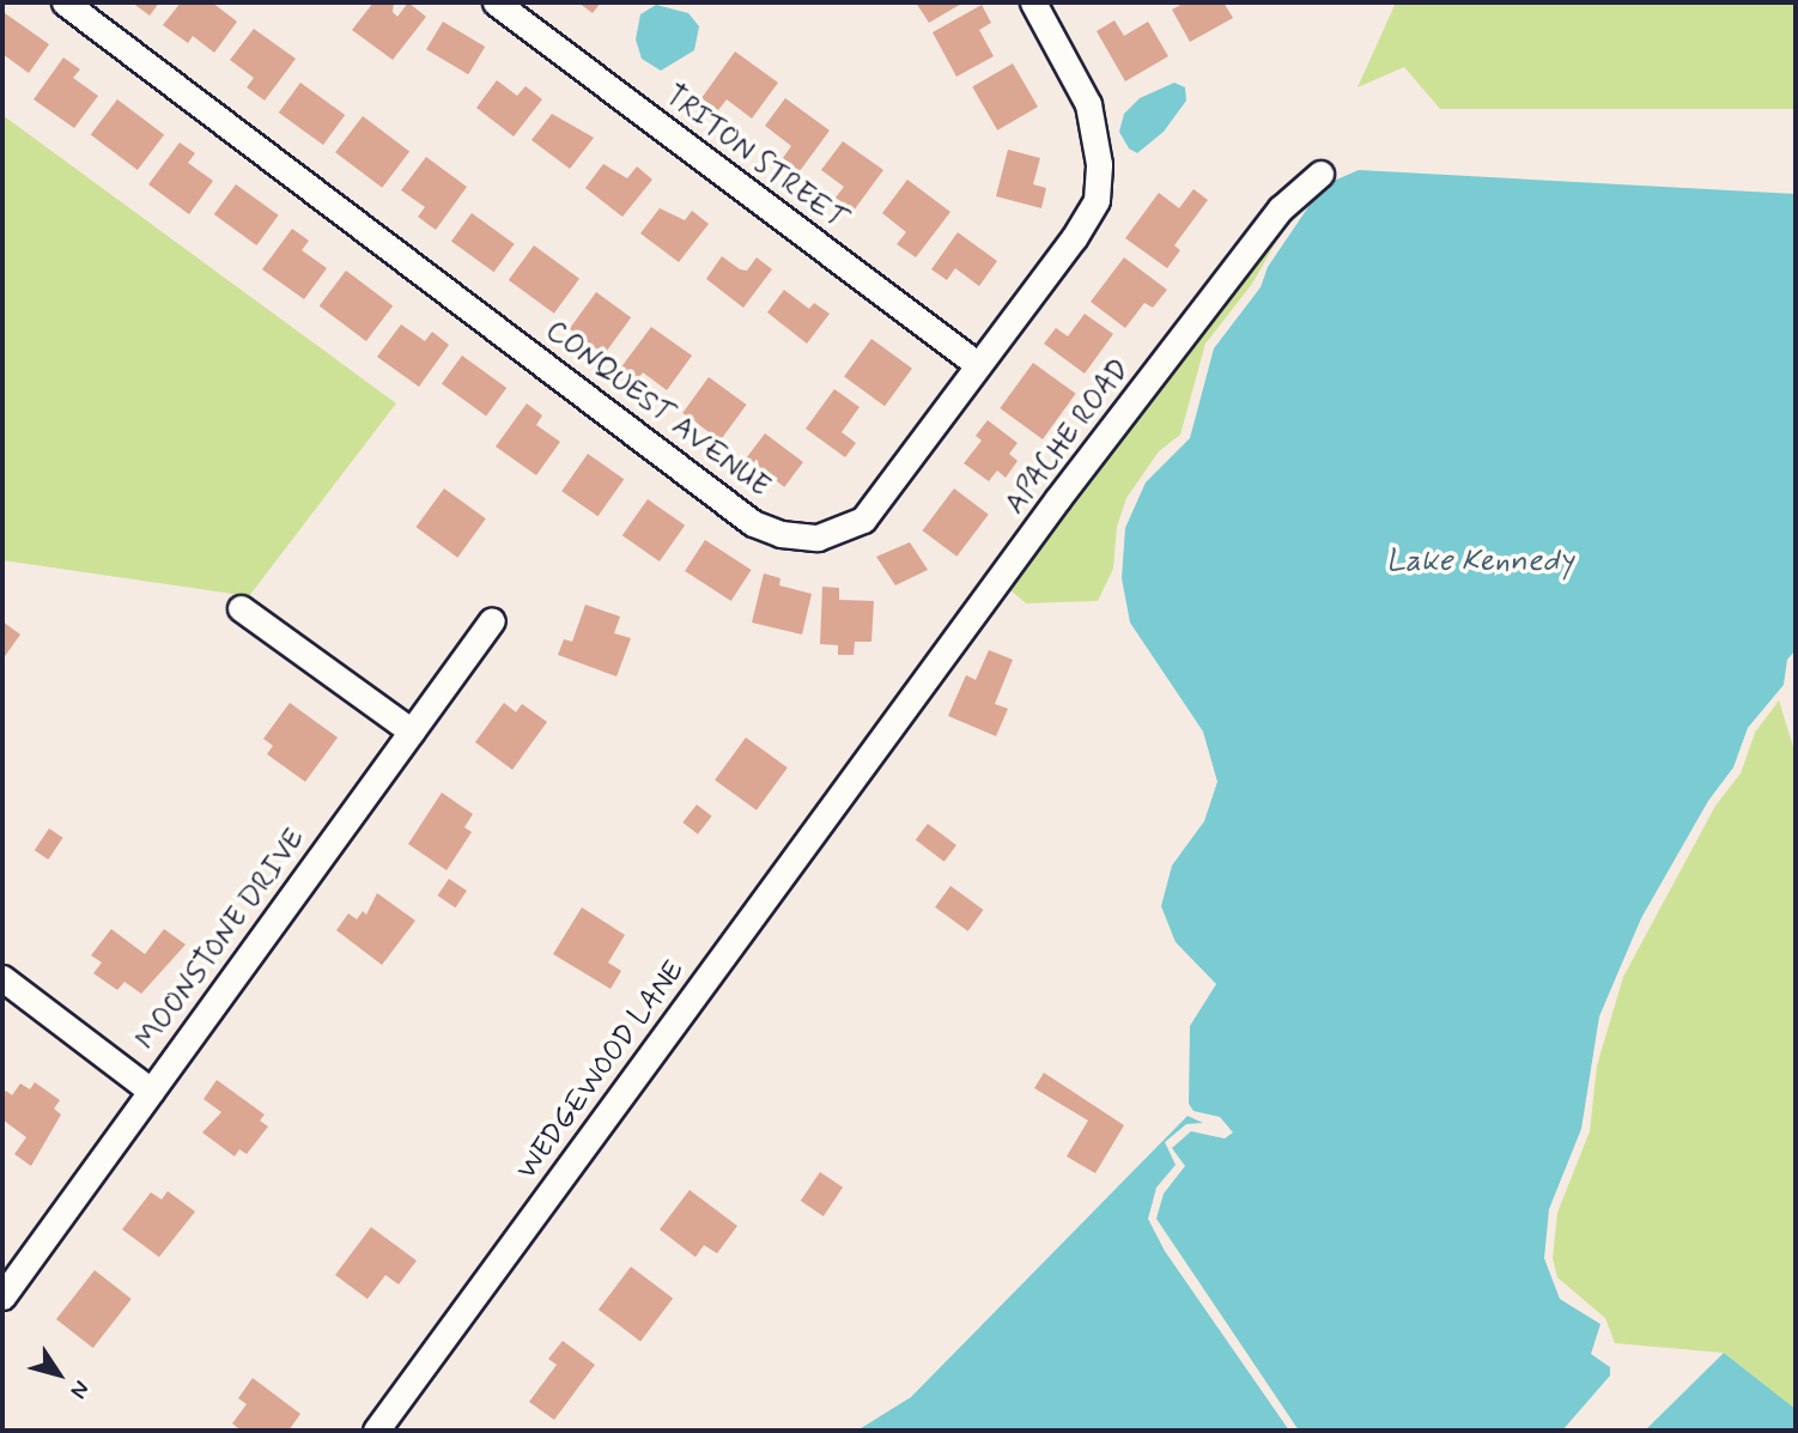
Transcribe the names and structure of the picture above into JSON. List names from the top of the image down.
{
  "streets": {
    "street": [
      "TRITON STREET",
      "CONQUEST AVENUE",
      "APACHE ROAD",
      "MOONSTONE DRIVE",
      "WEDGEWOOD LANE"
    ]
  },
  "crossings": [
    ["TRITON STREET", "CONQUEST AVENUE"],
    ["APACHE ROAD", "WEDGEWOOD LANE"]
  ],
  "water": ["Lake Kennedy"],
  "north": "bottom right"
}
